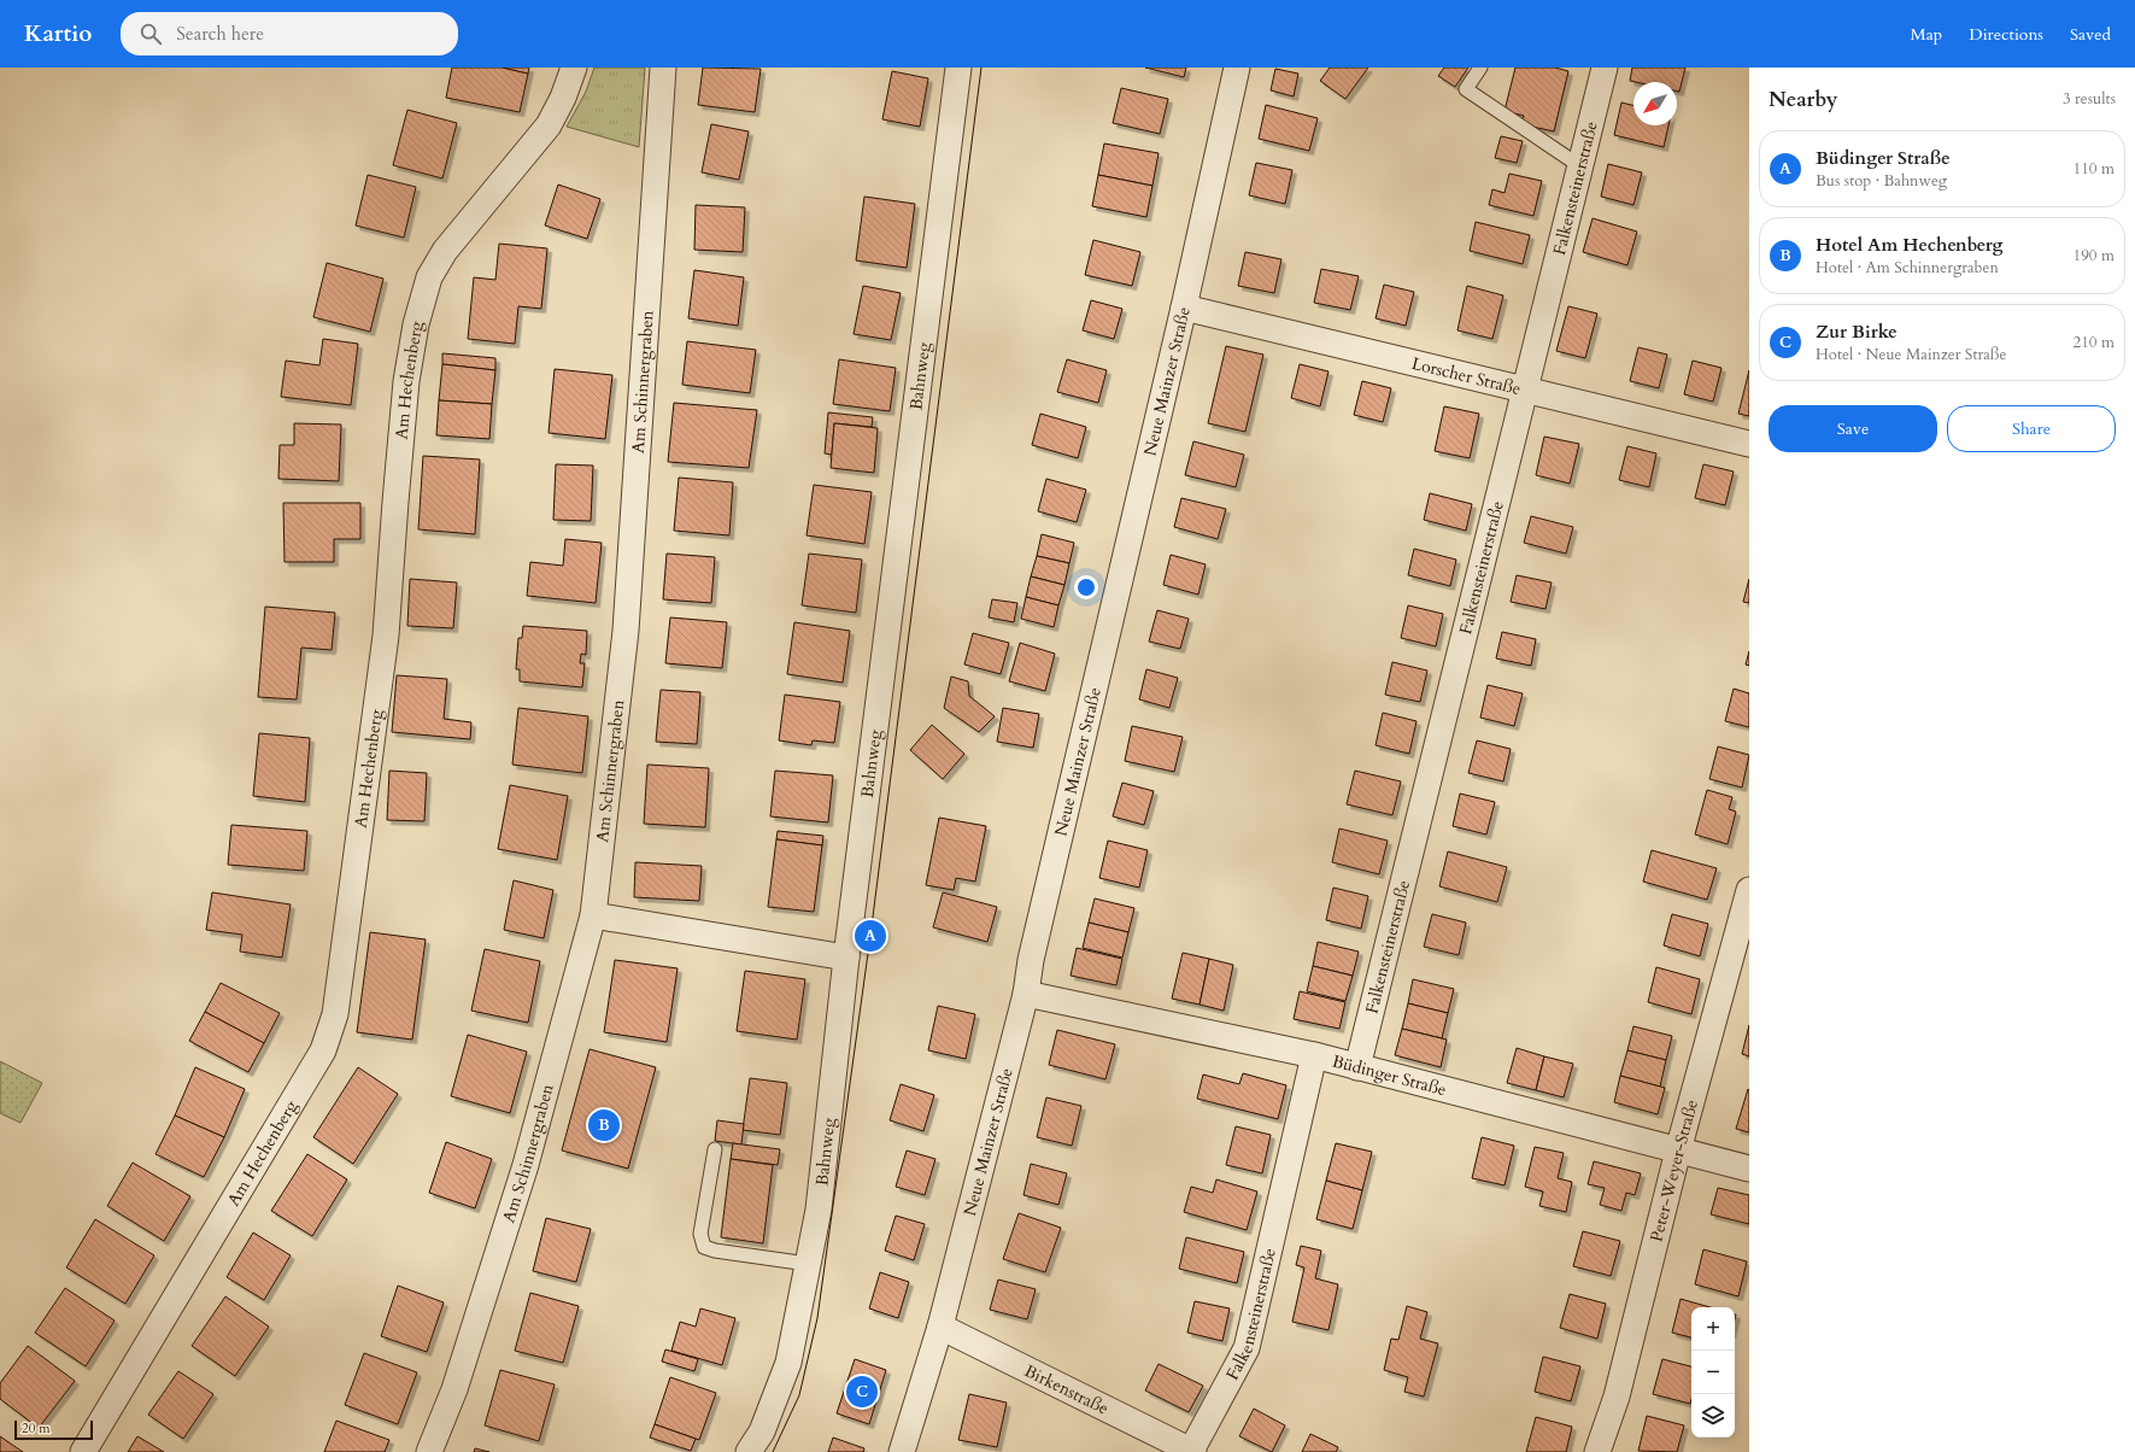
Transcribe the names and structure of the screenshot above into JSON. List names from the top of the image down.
{
  "streets": {
    "street": [
      "Falkensteinerstraße",
      "Lorscher Straße",
      "Bahnweg",
      "Am Hechenberg",
      "Neue Mainzer Straße",
      "Am Schinnergraben",
      "Büdinger Straße",
      "Peter-Weyer-Straße",
      "Birkenstraße"
    ]
  },
  "crossings": [
    ["Falkensteinerstraße", "Lorscher Straße"],
    ["Falkensteinerstraße", "Büdinger Straße"],
    ["Falkensteinerstraße", "Birkenstraße"],
    ["Lorscher Straße", "Neue Mainzer Straße"],
    ["Neue Mainzer Straße", "Büdinger Straße"],
    ["Neue Mainzer Straße", "Birkenstraße"],
    ["Büdinger Straße", "Peter-Weyer-Straße"]
  ],
  "scale_bar": "20 m",
  "north": "bottom left",
  "page": {
    "header": "Kartio",
    "search": "Search here",
    "nav": ["Map", "Directions", "Saved"],
    "heading": ["Nearby", "3 results"],
    "list": [
      {
        "mark": "A",
        "name": "Büdinger Straße",
        "note": "Bus stop · Bahnweg",
        "value": "110 m"
      },
      {
        "mark": "B",
        "name": "Hotel Am Hechenberg",
        "note": "Hotel · Am Schinnergraben",
        "value": "190 m"
      },
      {
        "mark": "C",
        "name": "Zur Birke",
        "note": "Hotel · Neue Mainzer Straße",
        "value": "210 m"
      }
    ],
    "buttons": ["Save", "Share"],
    "pins": ["A", "B", "C"],
    "map_buttons": ["+", "−"],
    "scale": "20 m"
  }
}
